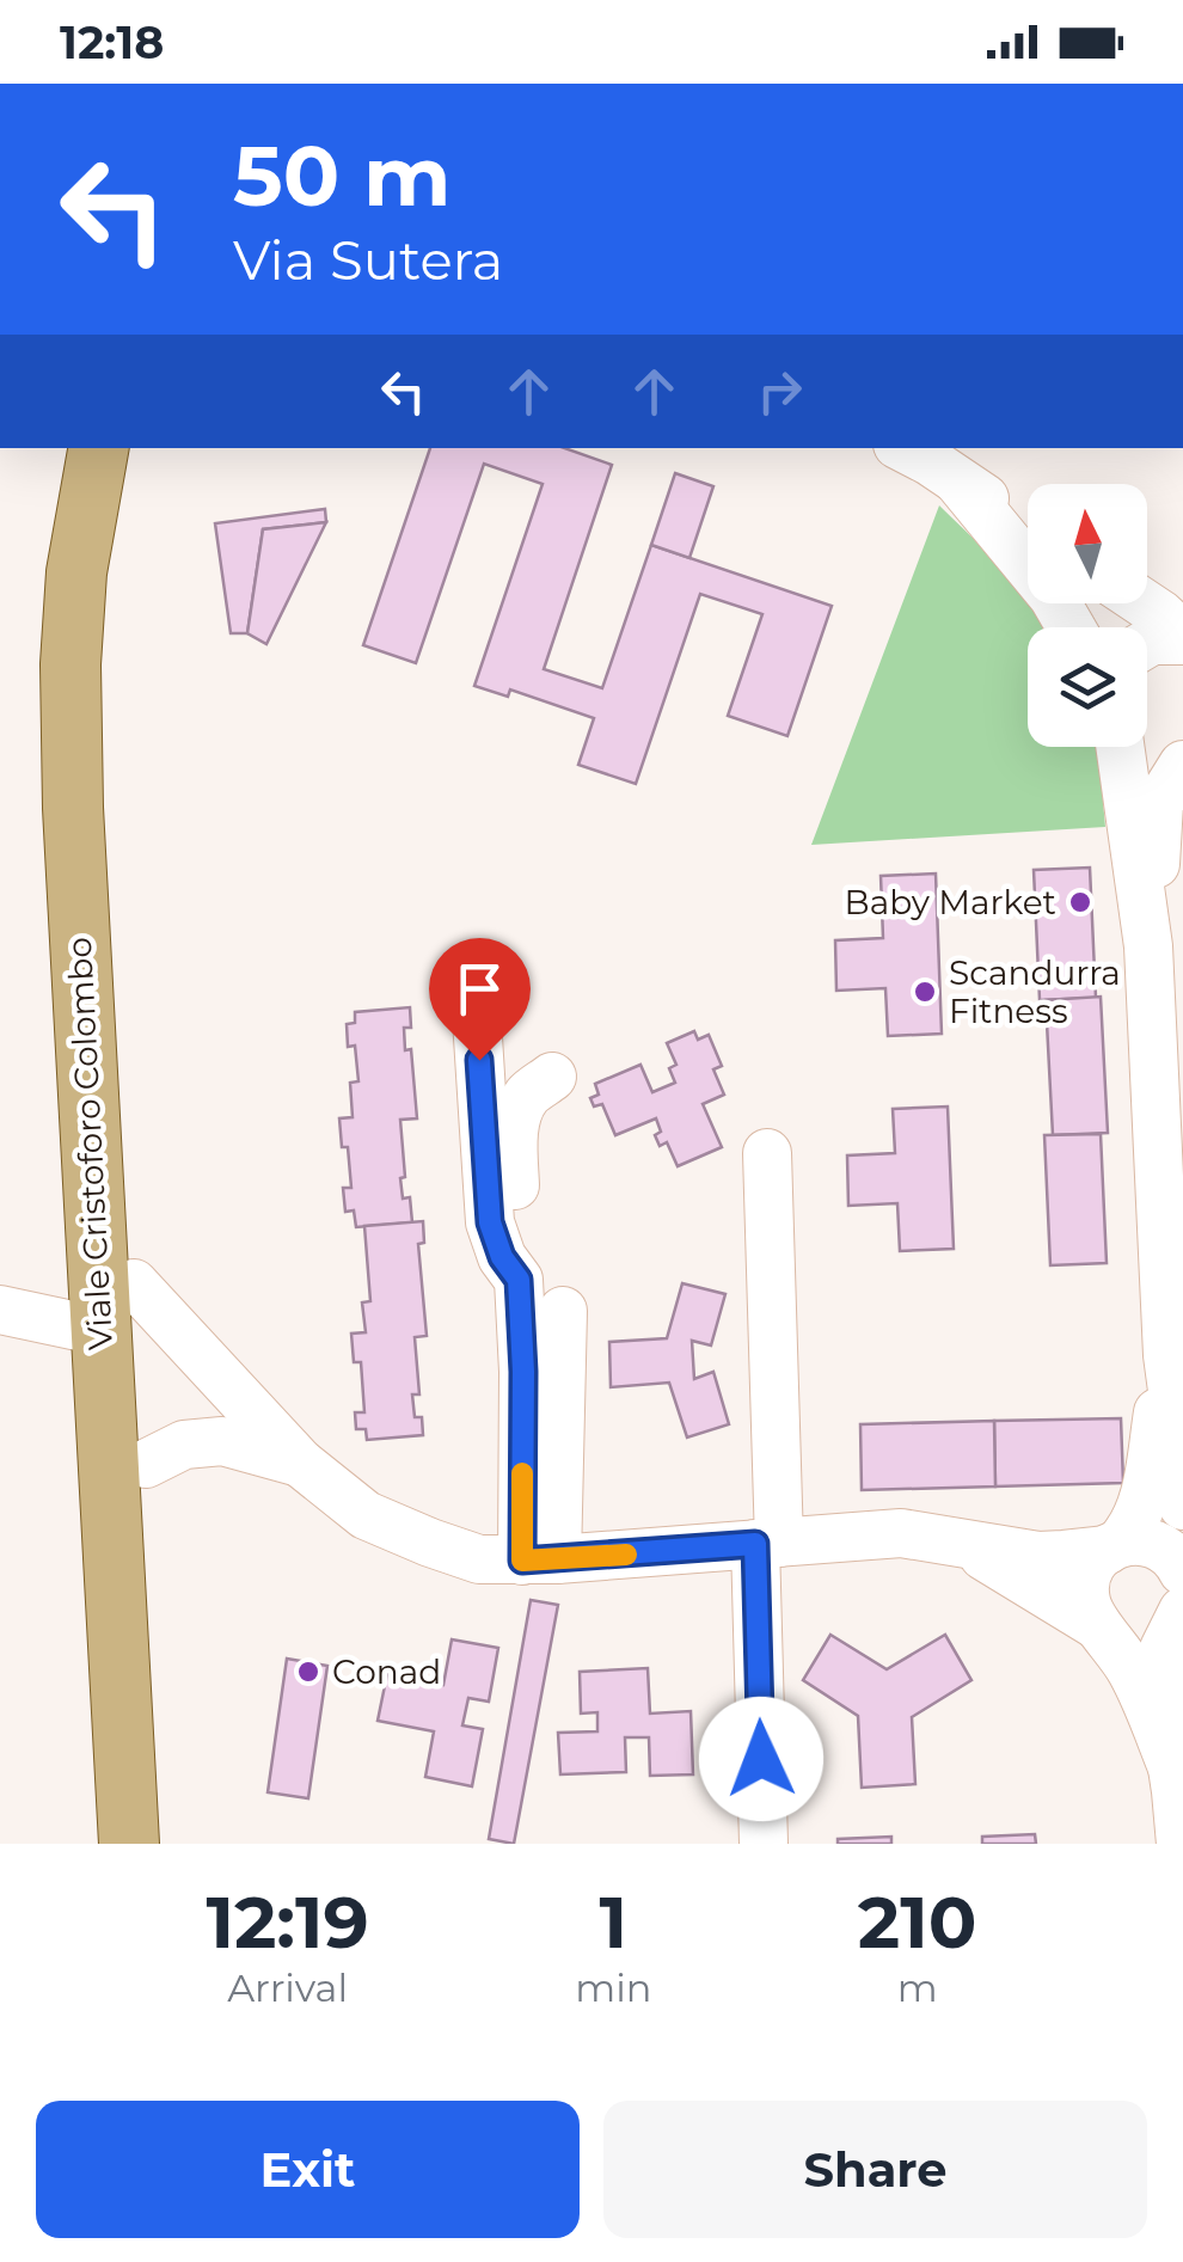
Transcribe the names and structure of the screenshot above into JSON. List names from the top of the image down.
{
  "streets": {
    "main road": ["Viale Cristoforo Colombo"]
  },
  "places": ["Baby Market", "Scandurra Fitness", "Conad"],
  "north": "top",
  "page": {
    "status": "12:18",
    "turn": ["50 m", "Via Sutera"],
    "eta": [
      "12:19",
      "Arrival",
      "1",
      "min",
      "210",
      "m"
    ],
    "buttons": ["Exit", "Share"]
  }
}
